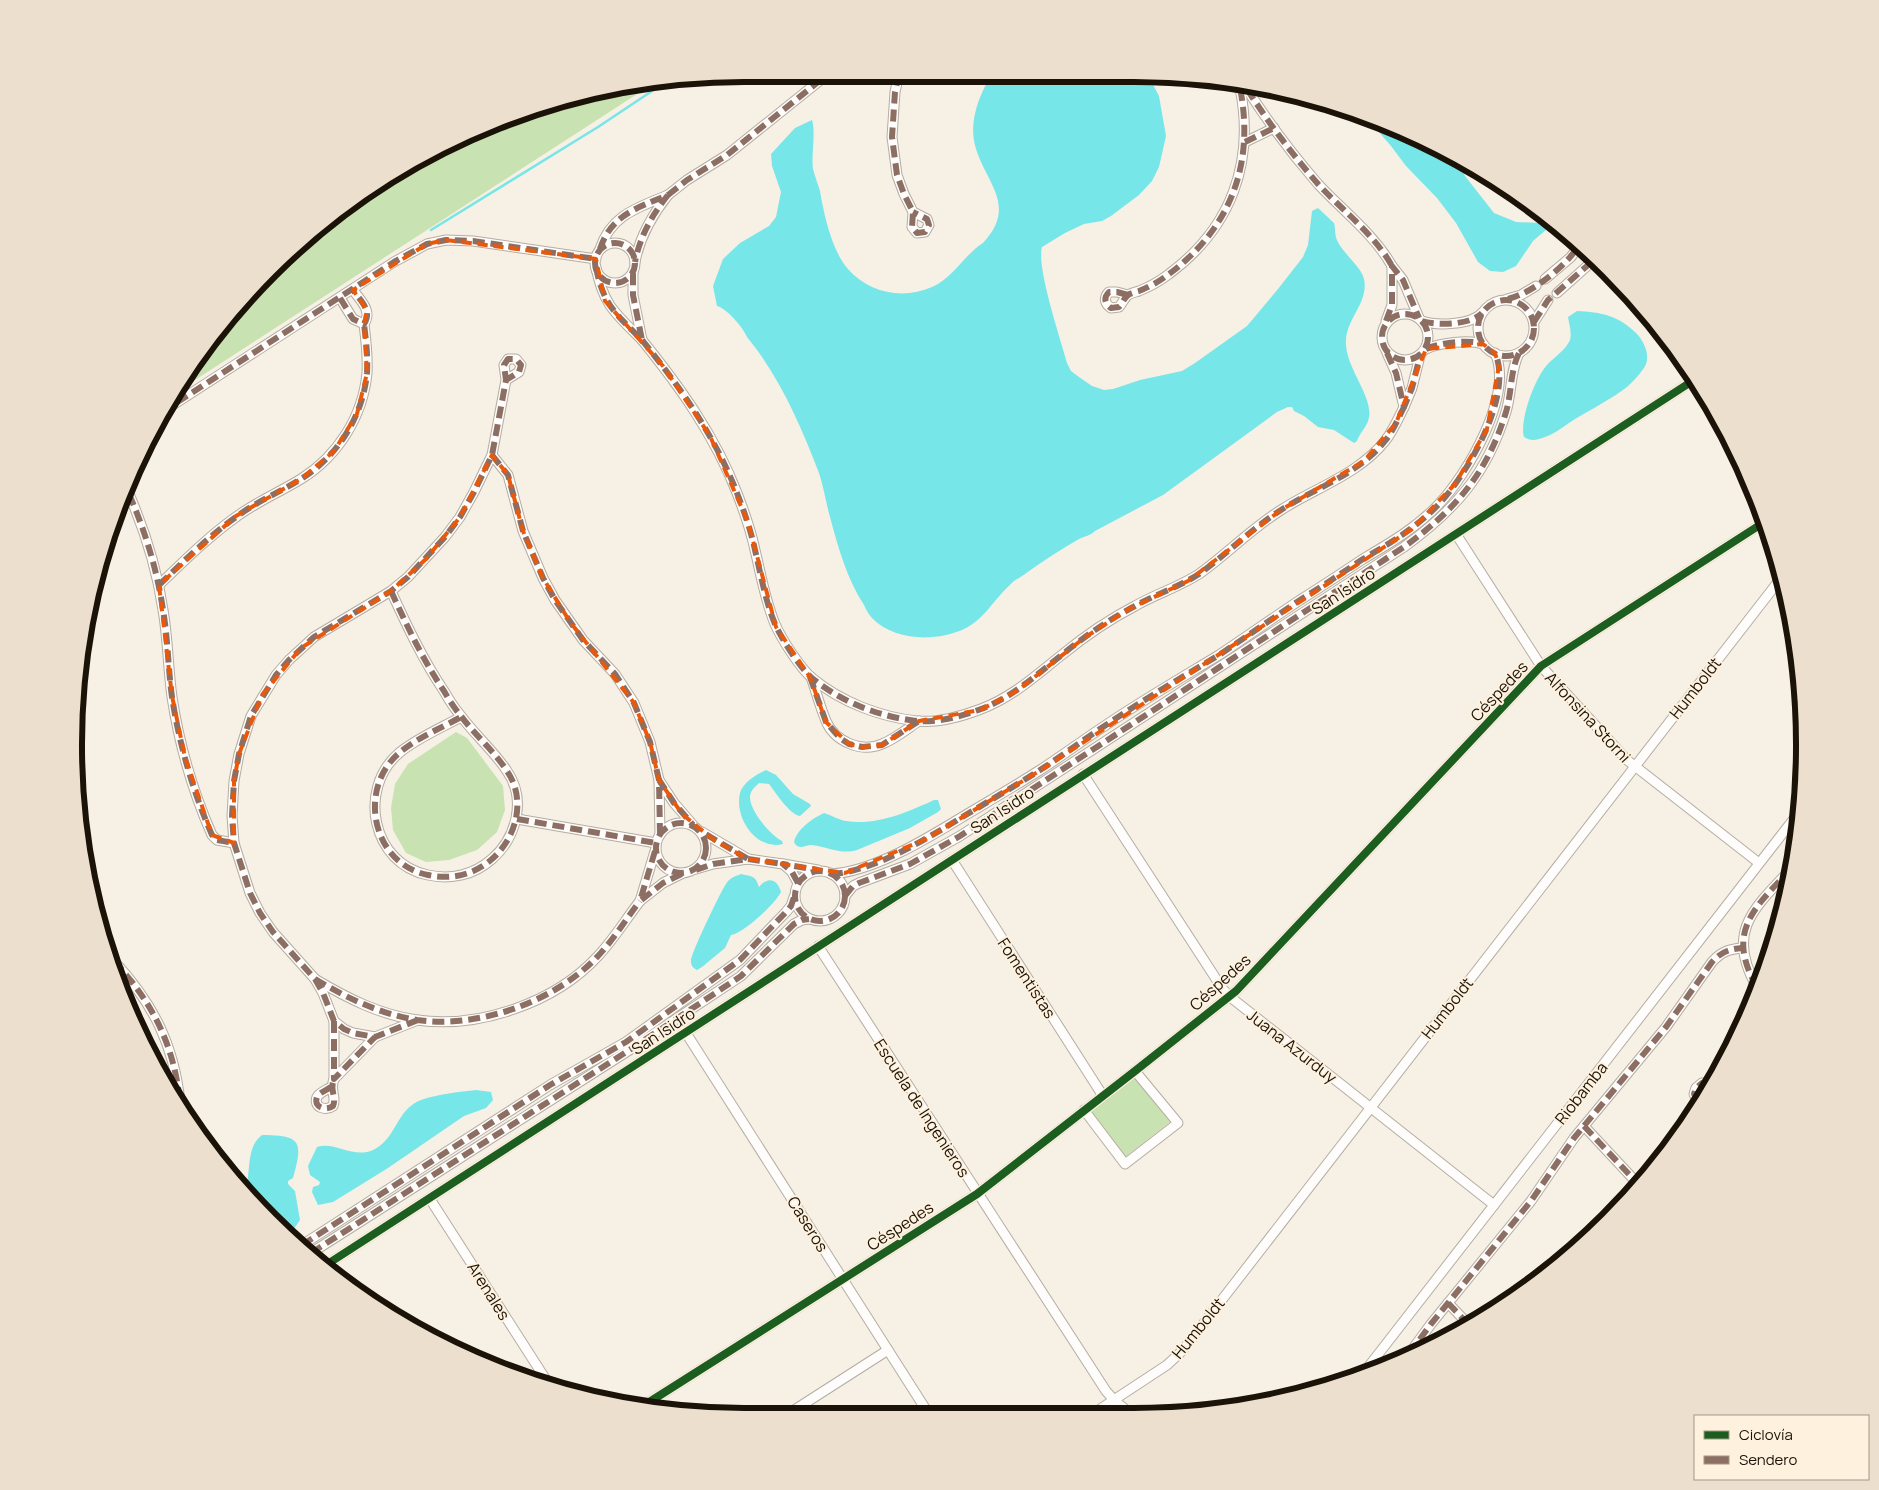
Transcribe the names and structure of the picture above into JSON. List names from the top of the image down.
{
  "streets": {
    "street": [
      "San Isidro",
      "Humboldt",
      "Céspedes",
      "Alfonsina Storni",
      "Fomentistas",
      "Juana Azurduy",
      "Riobamba",
      "Escuela de Ingenieros",
      "Caseros",
      "Arenales"
    ]
  },
  "crossings": [
    ["San Isidro", "Alfonsina Storni"],
    ["San Isidro", "Fomentistas"],
    ["San Isidro", "Juana Azurduy"],
    ["San Isidro", "Escuela de Ingenieros"],
    ["San Isidro", "Caseros"],
    ["San Isidro", "Arenales"],
    ["Humboldt", "Alfonsina Storni"],
    ["Humboldt", "Juana Azurduy"],
    ["Humboldt", "Escuela de Ingenieros"],
    ["Céspedes", "Alfonsina Storni"],
    ["Céspedes", "Fomentistas"],
    ["Céspedes", "Juana Azurduy"],
    ["Céspedes", "Escuela de Ingenieros"],
    ["Céspedes", "Caseros"],
    ["Alfonsina Storni", "Riobamba"],
    ["Juana Azurduy", "Riobamba"]
  ],
  "legend": ["Ciclovía", "Sendero"]
}
